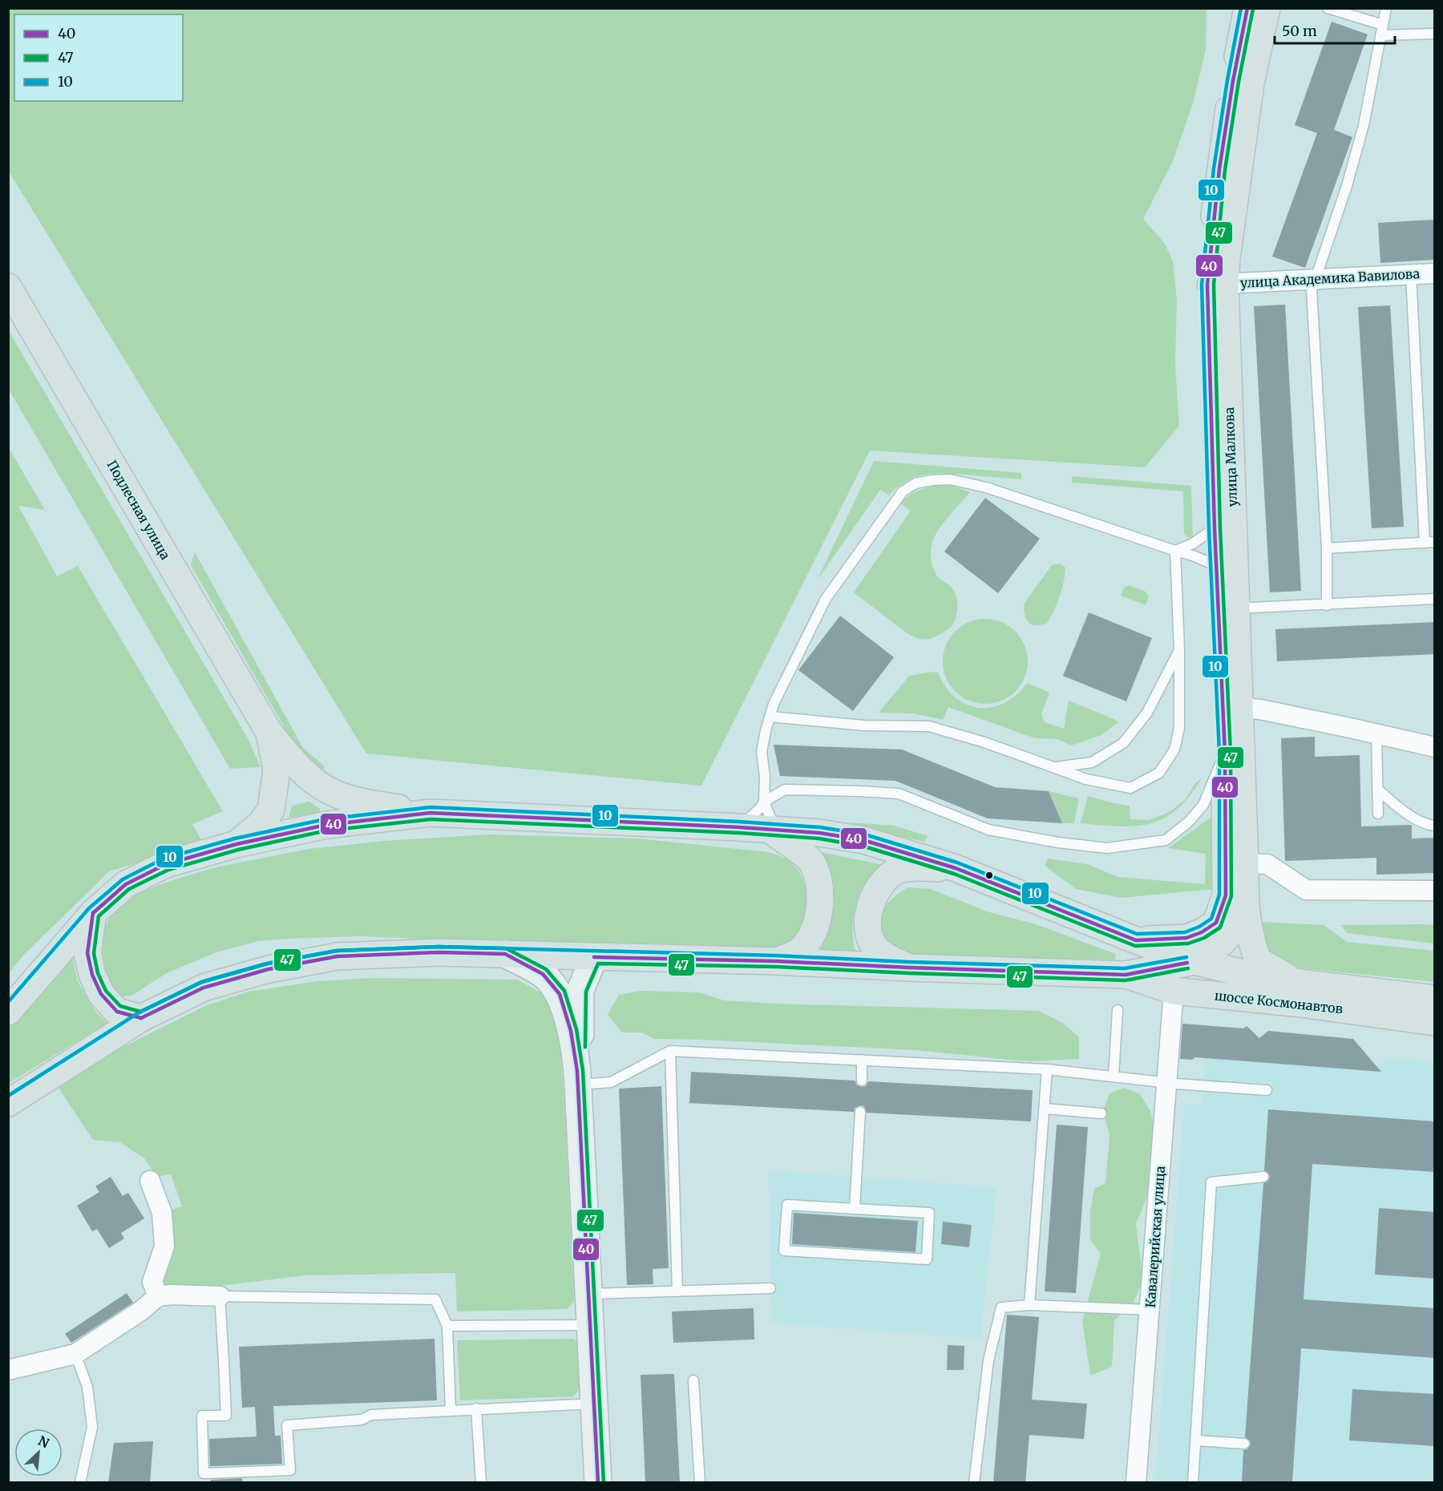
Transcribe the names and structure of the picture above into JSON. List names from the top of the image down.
{
  "streets": {
    "main road": ["улица Малкова", "Подлесная улица", "шоссе Космонавтов"],
    "street": ["улица Академика Вавилова", "Кавалерийская улица"]
  },
  "crossings": [
    ["улица Академика Вавилова", "улица Малкова"],
    ["улица Малкова", "шоссе Космонавтов"],
    ["шоссе Космонавтов", "Кавалерийская улица"]
  ],
  "lines": ["transit line 40", "transit line 10", "transit line 47"],
  "legend": ["40", "47", "10"],
  "scale_bar": "50 m",
  "north": "top right"
}
